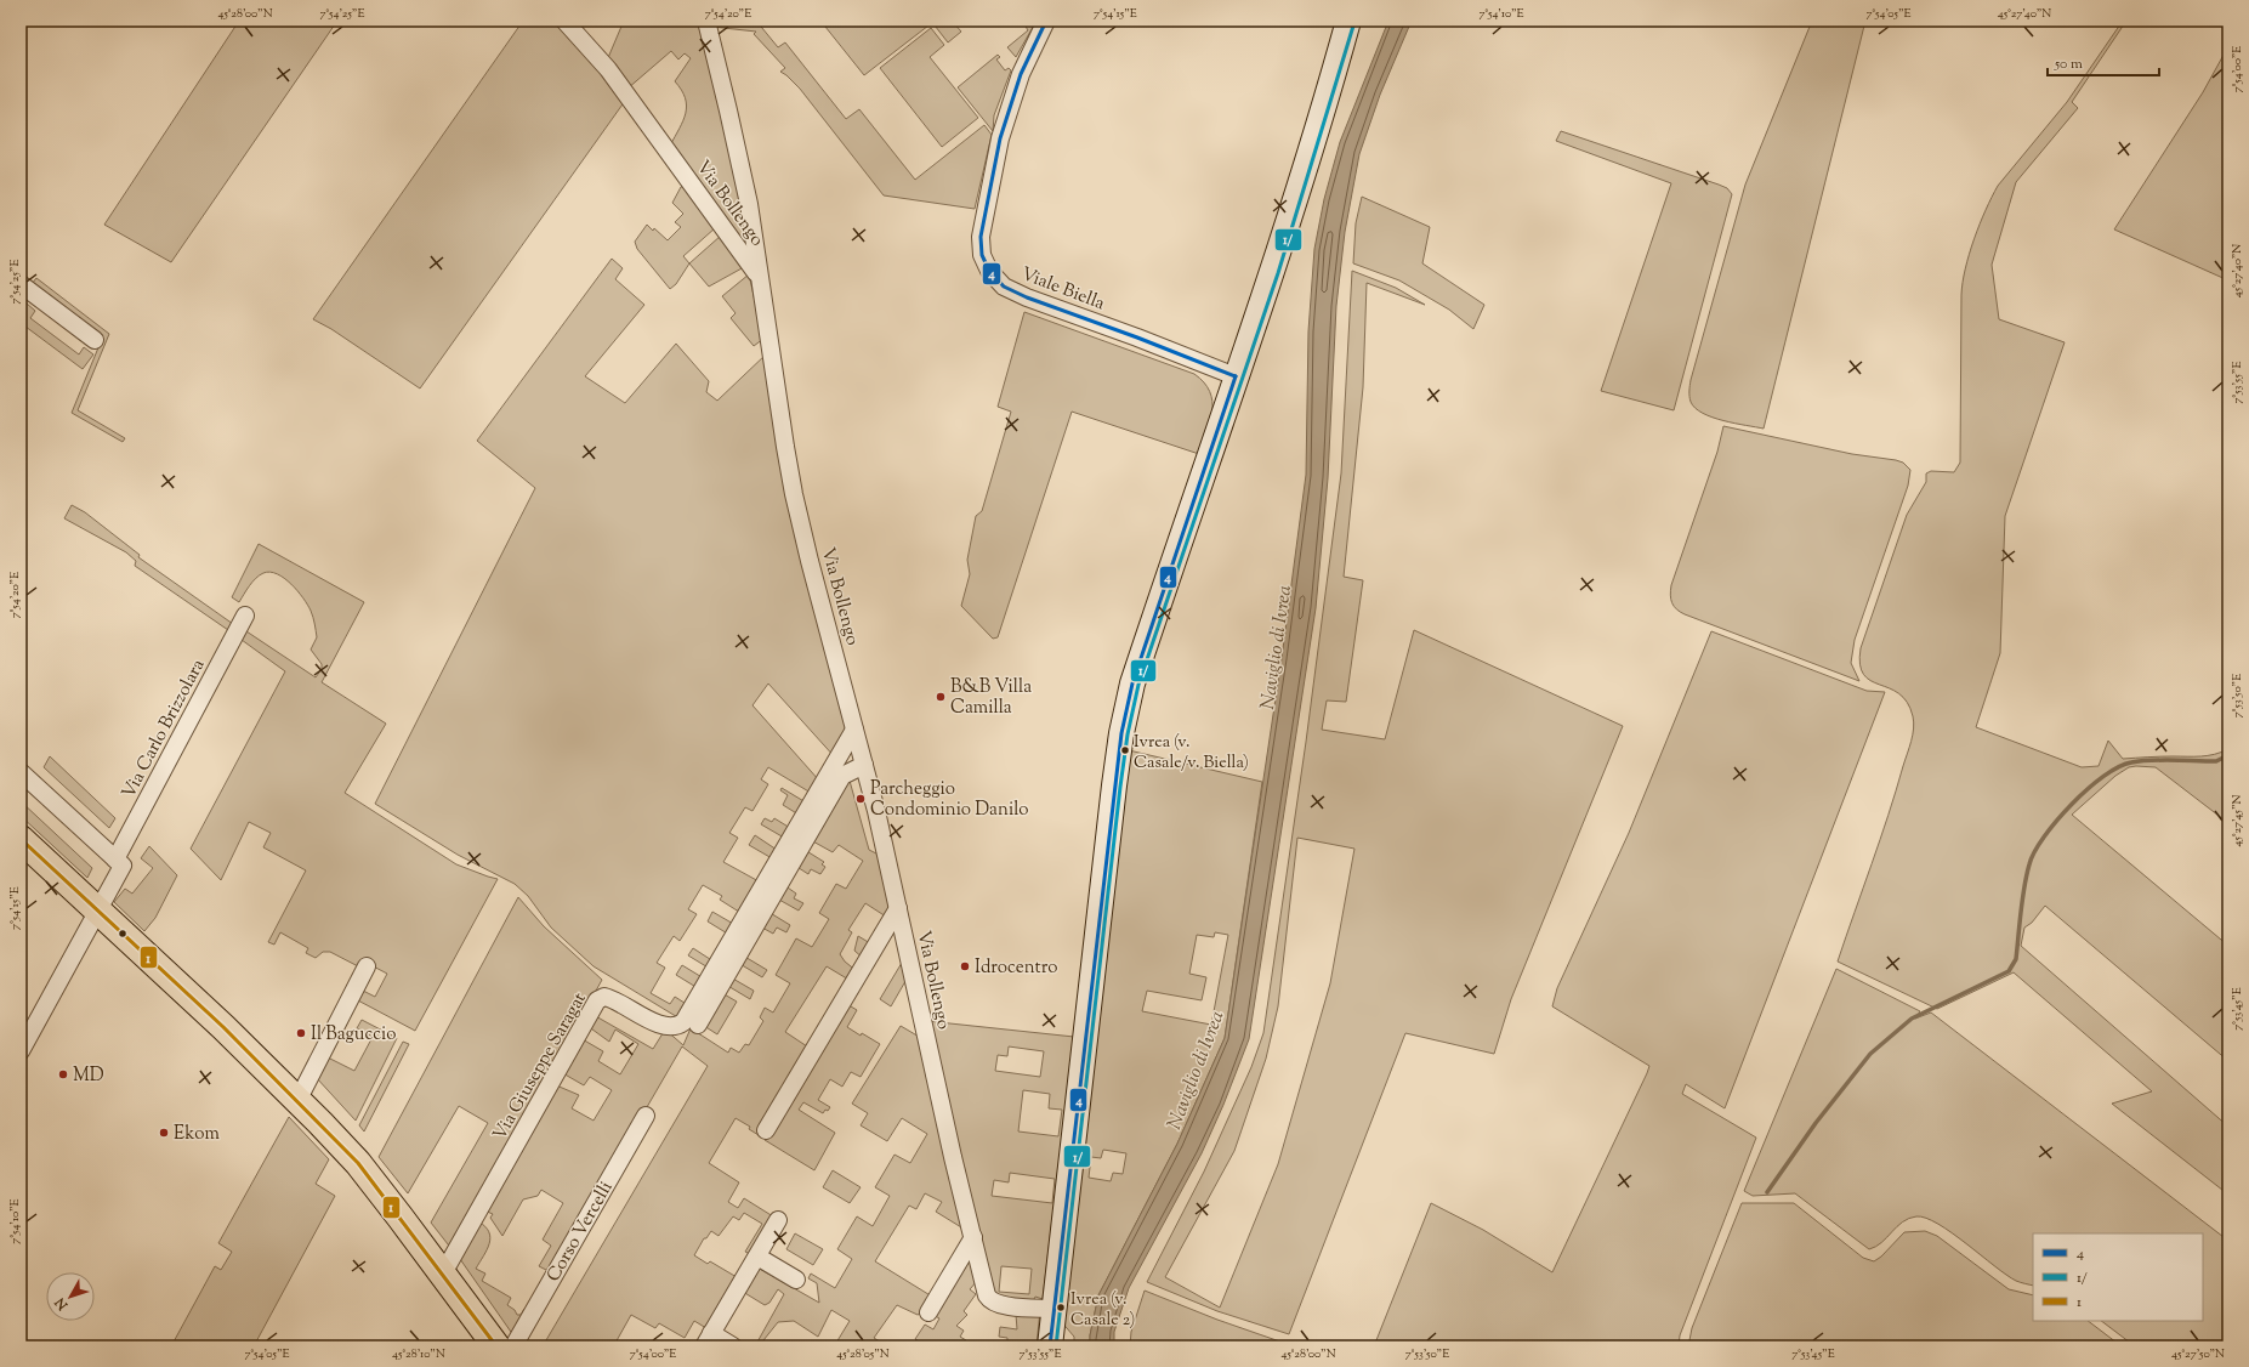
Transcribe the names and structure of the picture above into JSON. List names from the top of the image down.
{
  "streets": {
    "street": [
      "Via Bollengo",
      "Viale Biella",
      "Via Carlo Brizzolara",
      "Via Giuseppe Saragat",
      "Corso Vercelli"
    ]
  },
  "crossings": [
    ["Via Bollengo", "Via Giuseppe Saragat"]
  ],
  "water": ["Naviglio di Ivrea"],
  "places": [
    "B&B Villa Camilla",
    "Ivrea (v. Casale/v. Biella)",
    "Parcheggio Condominio Danilo",
    "Idrocentro",
    "Il Baguccio",
    "MD",
    "Ekom",
    "Ivrea (v. Casale 2)"
  ],
  "lines": ["transit line 4", "transit line 1/", "transit line 1"],
  "legend": ["4", "1/", "1"],
  "scale_bar": "50 m",
  "north": "bottom left",
  "coordinates": [
    "45°28'00\"N",
    "7°54'25\"E",
    "7°54'20\"E",
    "7°54'15\"E",
    "7°54'10\"E",
    "7°54'05\"E",
    "45°27'40\"N",
    "7°54'00\"E",
    "7°53'55\"E",
    "7°53'50\"E",
    "45°27'45\"N",
    "7°53'45\"E",
    "45°28'10\"N",
    "45°28'05\"N",
    "45°27'50\"N"
  ]
}
